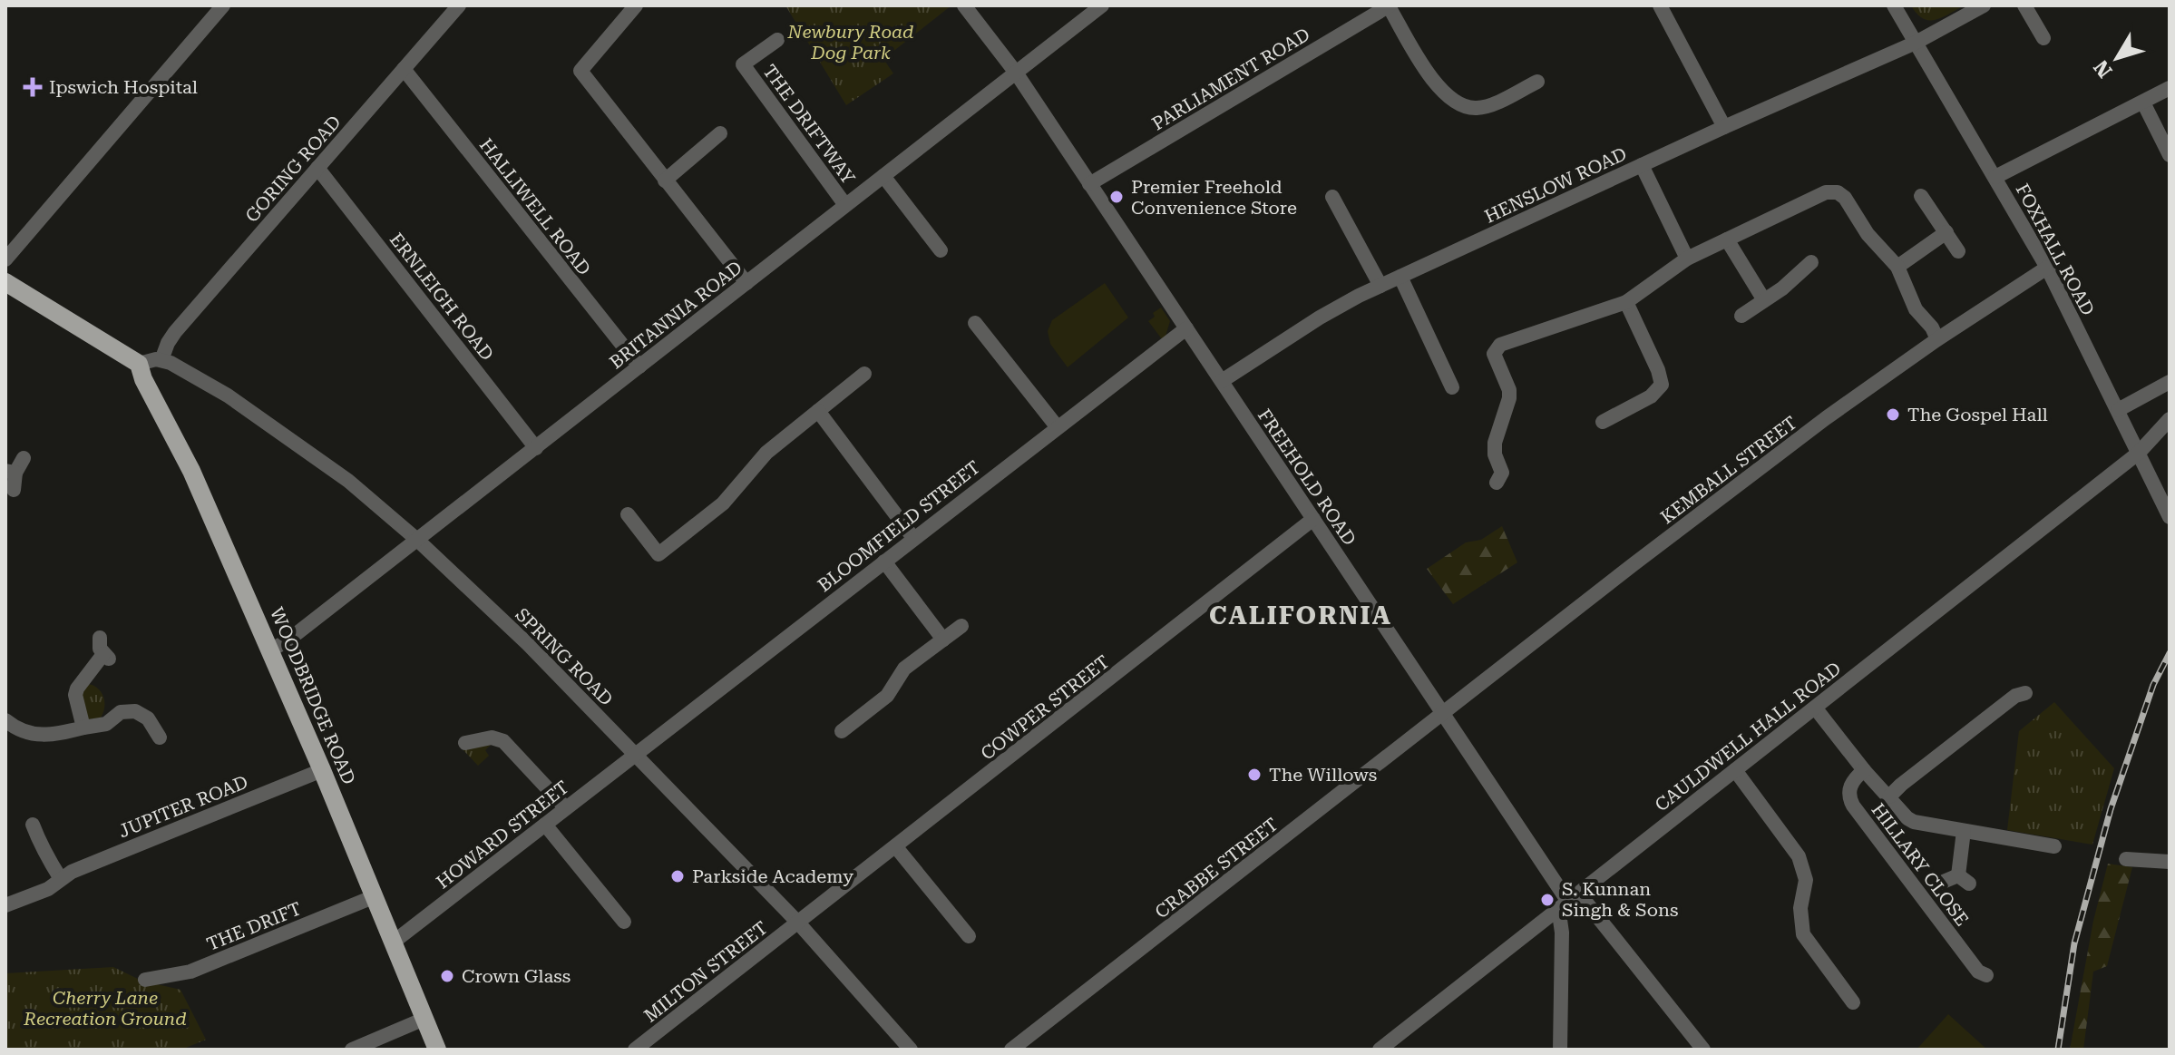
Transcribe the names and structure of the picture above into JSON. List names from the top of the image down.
{
  "streets": {
    "main road": ["WOODBRIDGE ROAD"],
    "street": [
      "PARLIAMENT ROAD",
      "THE DRIFTWAY",
      "GORING ROAD",
      "HENSLOW ROAD",
      "HALLIWELL ROAD",
      "FOXHALL ROAD",
      "ERNLEIGH ROAD",
      "BRITANNIA ROAD",
      "KEMBALL STREET",
      "FREEHOLD ROAD",
      "BLOOMFIELD STREET",
      "SPRING ROAD",
      "COWPER STREET",
      "CAULDWELL HALL ROAD",
      "JUPITER ROAD",
      "HOWARD STREET",
      "HILLARY CLOSE",
      "CRABBE STREET",
      "THE DRIFT",
      "MILTON STREET"
    ]
  },
  "crossings": [
    ["PARLIAMENT ROAD", "FREEHOLD ROAD"],
    ["THE DRIFTWAY", "BRITANNIA ROAD"],
    ["GORING ROAD", "HALLIWELL ROAD"],
    ["GORING ROAD", "ERNLEIGH ROAD"],
    ["GORING ROAD", "SPRING ROAD"],
    ["HENSLOW ROAD", "FOXHALL ROAD"],
    ["HENSLOW ROAD", "FREEHOLD ROAD"],
    ["HALLIWELL ROAD", "BRITANNIA ROAD"],
    ["FOXHALL ROAD", "KEMBALL STREET"],
    ["FOXHALL ROAD", "CAULDWELL HALL ROAD"],
    ["ERNLEIGH ROAD", "BRITANNIA ROAD"],
    ["BRITANNIA ROAD", "FREEHOLD ROAD"],
    ["BRITANNIA ROAD", "SPRING ROAD"],
    ["BRITANNIA ROAD", "WOODBRIDGE ROAD"],
    ["KEMBALL STREET", "FREEHOLD ROAD"],
    ["KEMBALL STREET", "CRABBE STREET"],
    ["FREEHOLD ROAD", "BLOOMFIELD STREET"],
    ["FREEHOLD ROAD", "COWPER STREET"],
    ["FREEHOLD ROAD", "CAULDWELL HALL ROAD"],
    ["FREEHOLD ROAD", "CRABBE STREET"],
    ["BLOOMFIELD STREET", "SPRING ROAD"],
    ["BLOOMFIELD STREET", "HOWARD STREET"],
    ["SPRING ROAD", "COWPER STREET"],
    ["SPRING ROAD", "HOWARD STREET"],
    ["SPRING ROAD", "MILTON STREET"],
    ["WOODBRIDGE ROAD", "JUPITER ROAD"],
    ["WOODBRIDGE ROAD", "HOWARD STREET"],
    ["WOODBRIDGE ROAD", "THE DRIFT"],
    ["COWPER STREET", "MILTON STREET"]
  ],
  "districts": ["CALIFORNIA"],
  "parks": ["Newbury Road Dog Park", "Cherry Lane Recreation Ground"],
  "places": {
    "health": ["Ipswich Hospital"],
    "other": [
      "Premier Freehold Convenience Store",
      "The Gospel Hall",
      "The Willows",
      "Parkside Academy",
      "S. Kunnan Singh & Sons",
      "Crown Glass"
    ]
  },
  "north": "bottom left"
}
